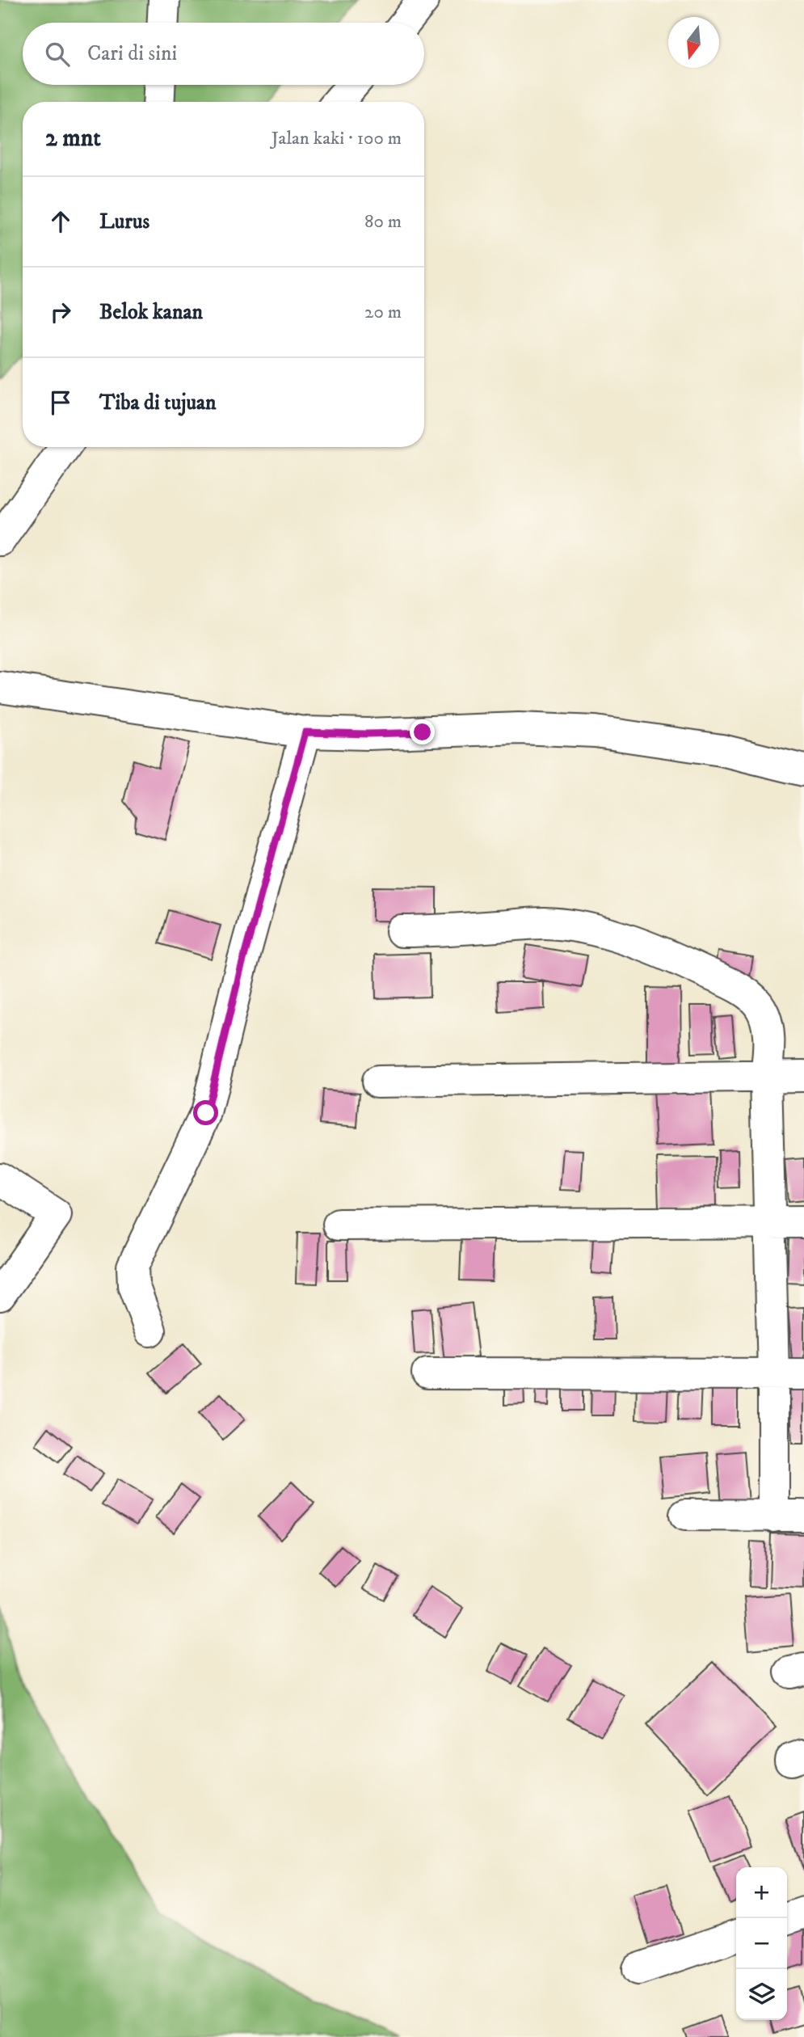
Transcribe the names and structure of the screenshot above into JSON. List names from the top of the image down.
{
  "north": "bottom",
  "page": {
    "search": "Cari di sini",
    "heading": ["2 mnt", "Jalan kaki · 100 m"],
    "list": [
      ["Lurus", "80 m"],
      ["Belok kanan", "20 m"],
      "Tiba di tujuan"
    ],
    "map_buttons": ["+", "−"]
  }
}
